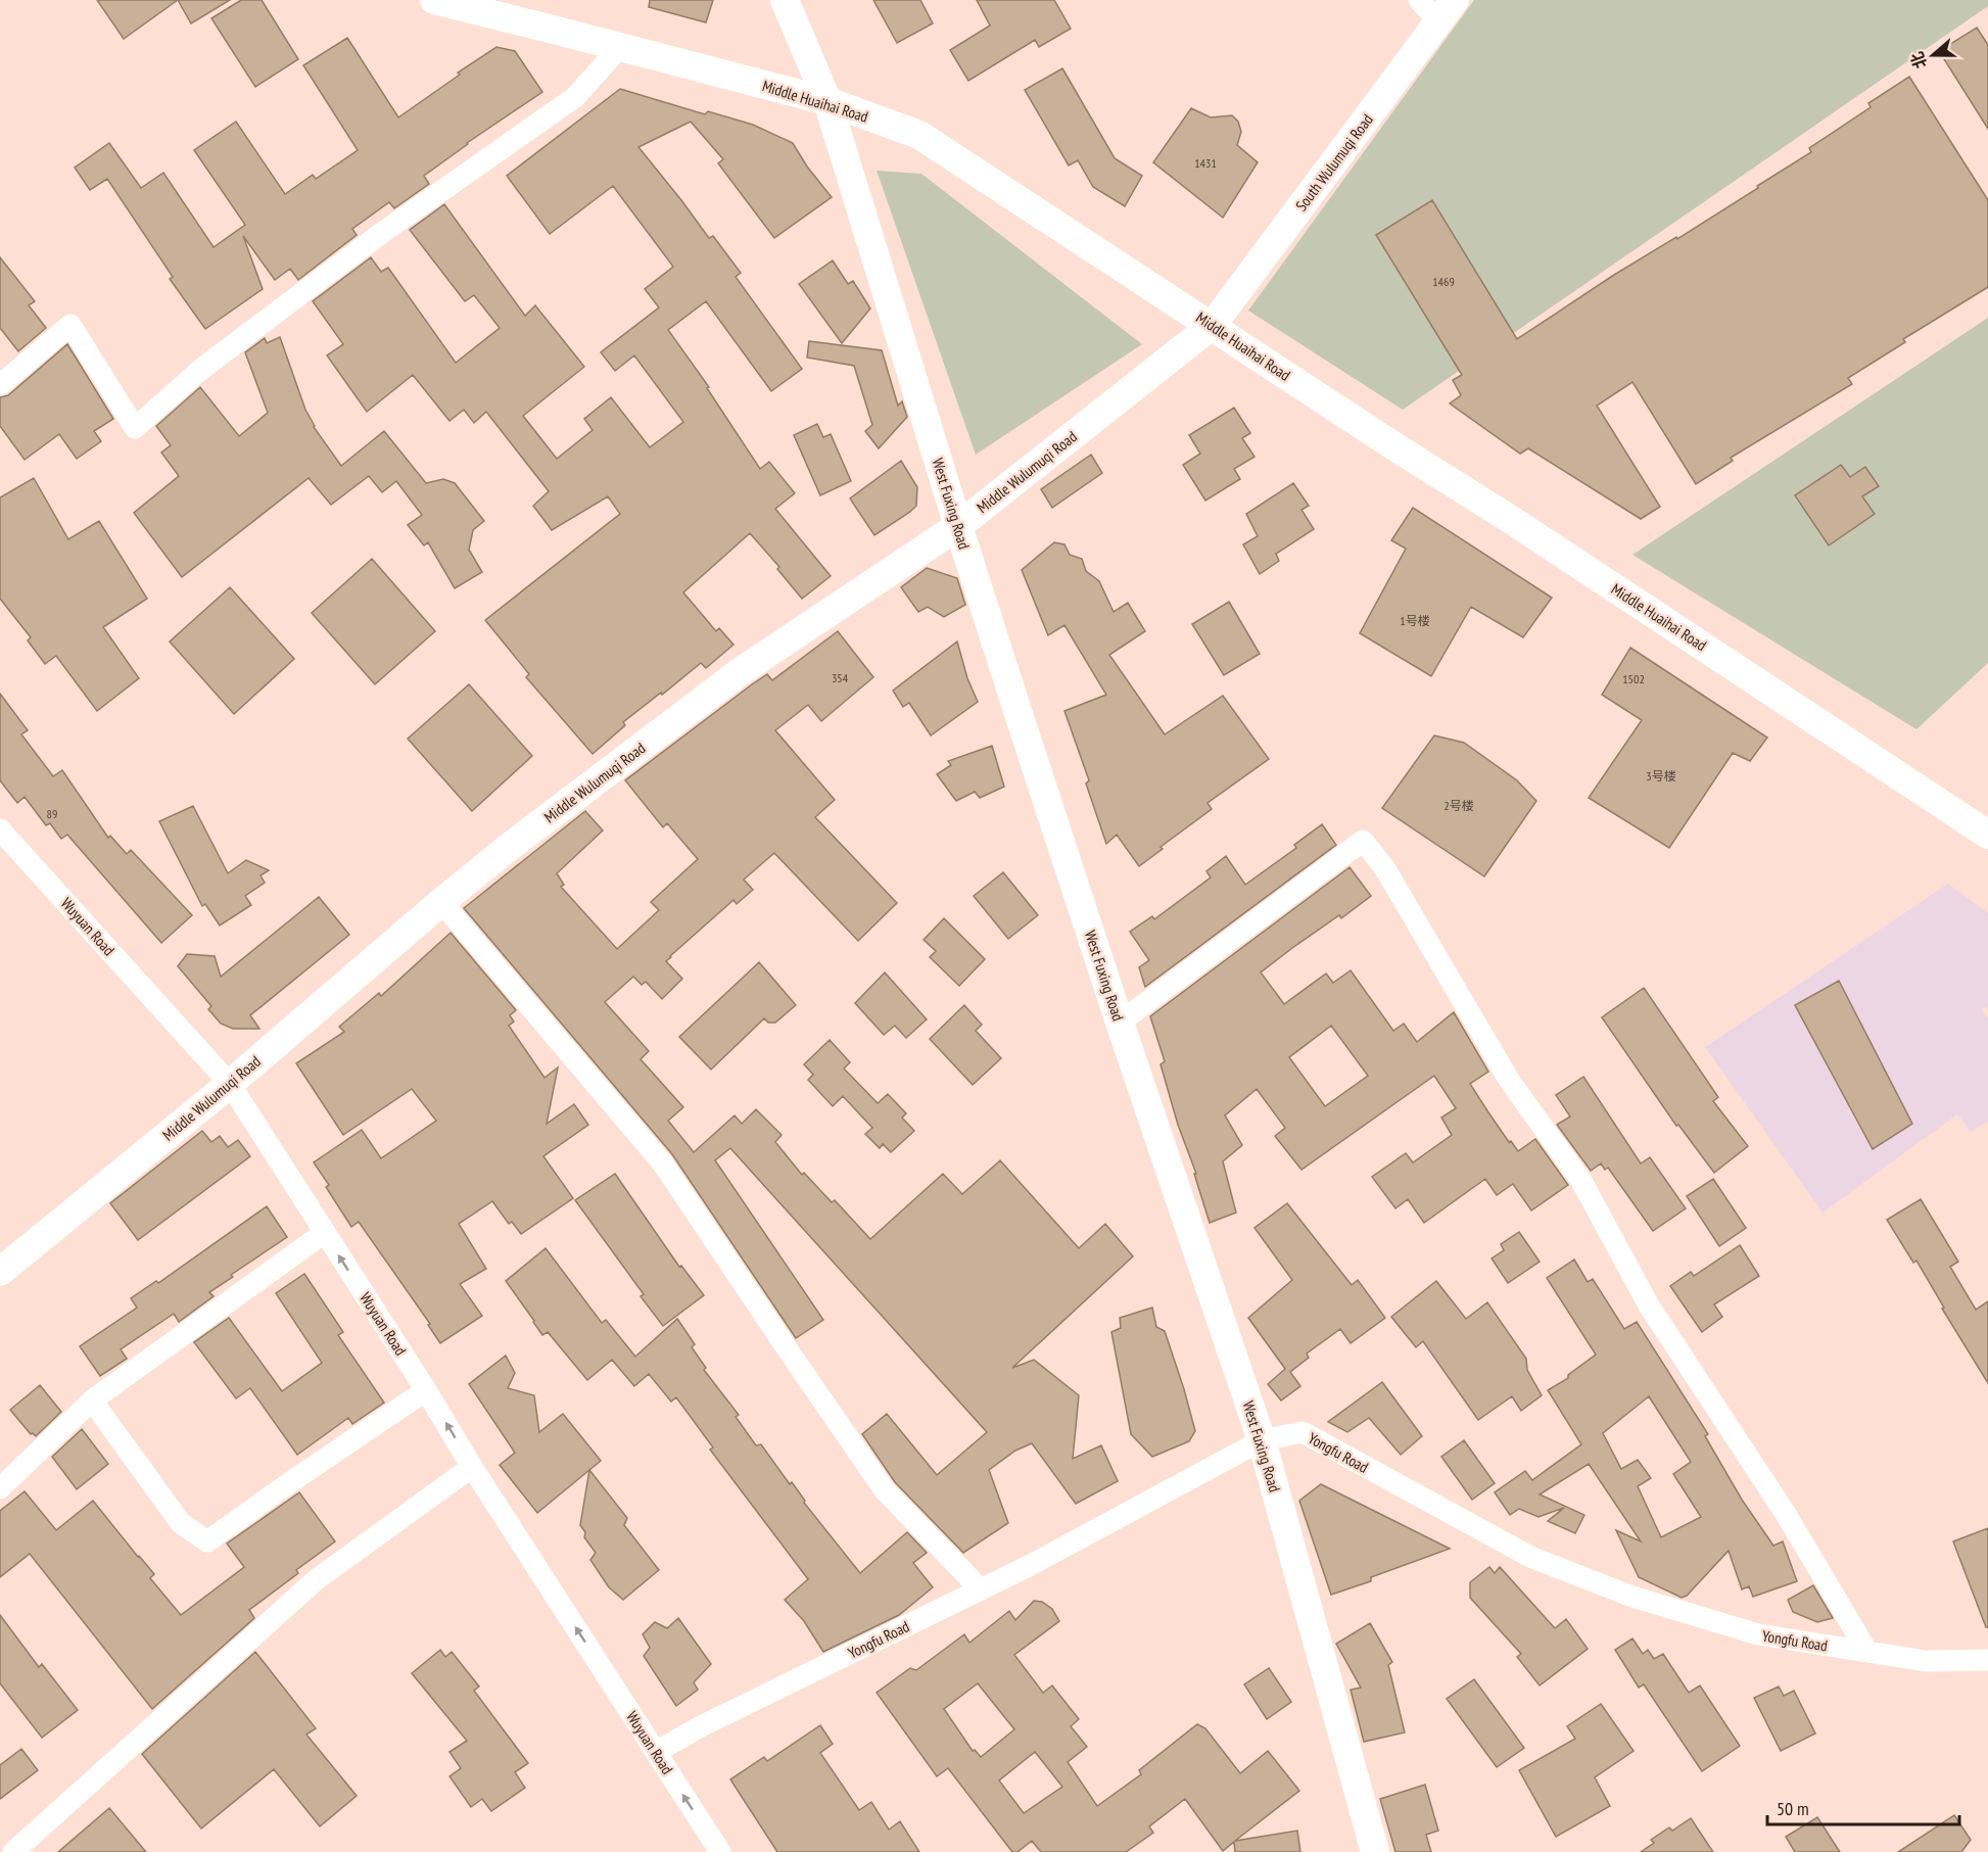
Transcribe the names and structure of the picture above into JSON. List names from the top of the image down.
{
  "streets": {
    "street": [
      "Middle Huaihai Road",
      "South Wulumuqi Road",
      "Middle Wulumuqi Road",
      "West Fuxing Road",
      "Wuyuan Road",
      "Yongfu Road"
    ]
  },
  "crossings": [
    ["Middle Huaihai Road", "South Wulumuqi Road"],
    ["Middle Huaihai Road", "Middle Wulumuqi Road"],
    ["Middle Huaihai Road", "West Fuxing Road"],
    ["South Wulumuqi Road", "Middle Wulumuqi Road"],
    ["Middle Wulumuqi Road", "West Fuxing Road"],
    ["Middle Wulumuqi Road", "Wuyuan Road"],
    ["West Fuxing Road", "Yongfu Road"],
    ["Wuyuan Road", "Yongfu Road"]
  ],
  "one_way": ["Wuyuan Road"],
  "house_numbers": [
    "1431",
    "1469",
    "1号楼",
    "354",
    "1502",
    "3号楼",
    "2号楼",
    "89"
  ],
  "scale_bar": "50 m",
  "north": "left"
}
